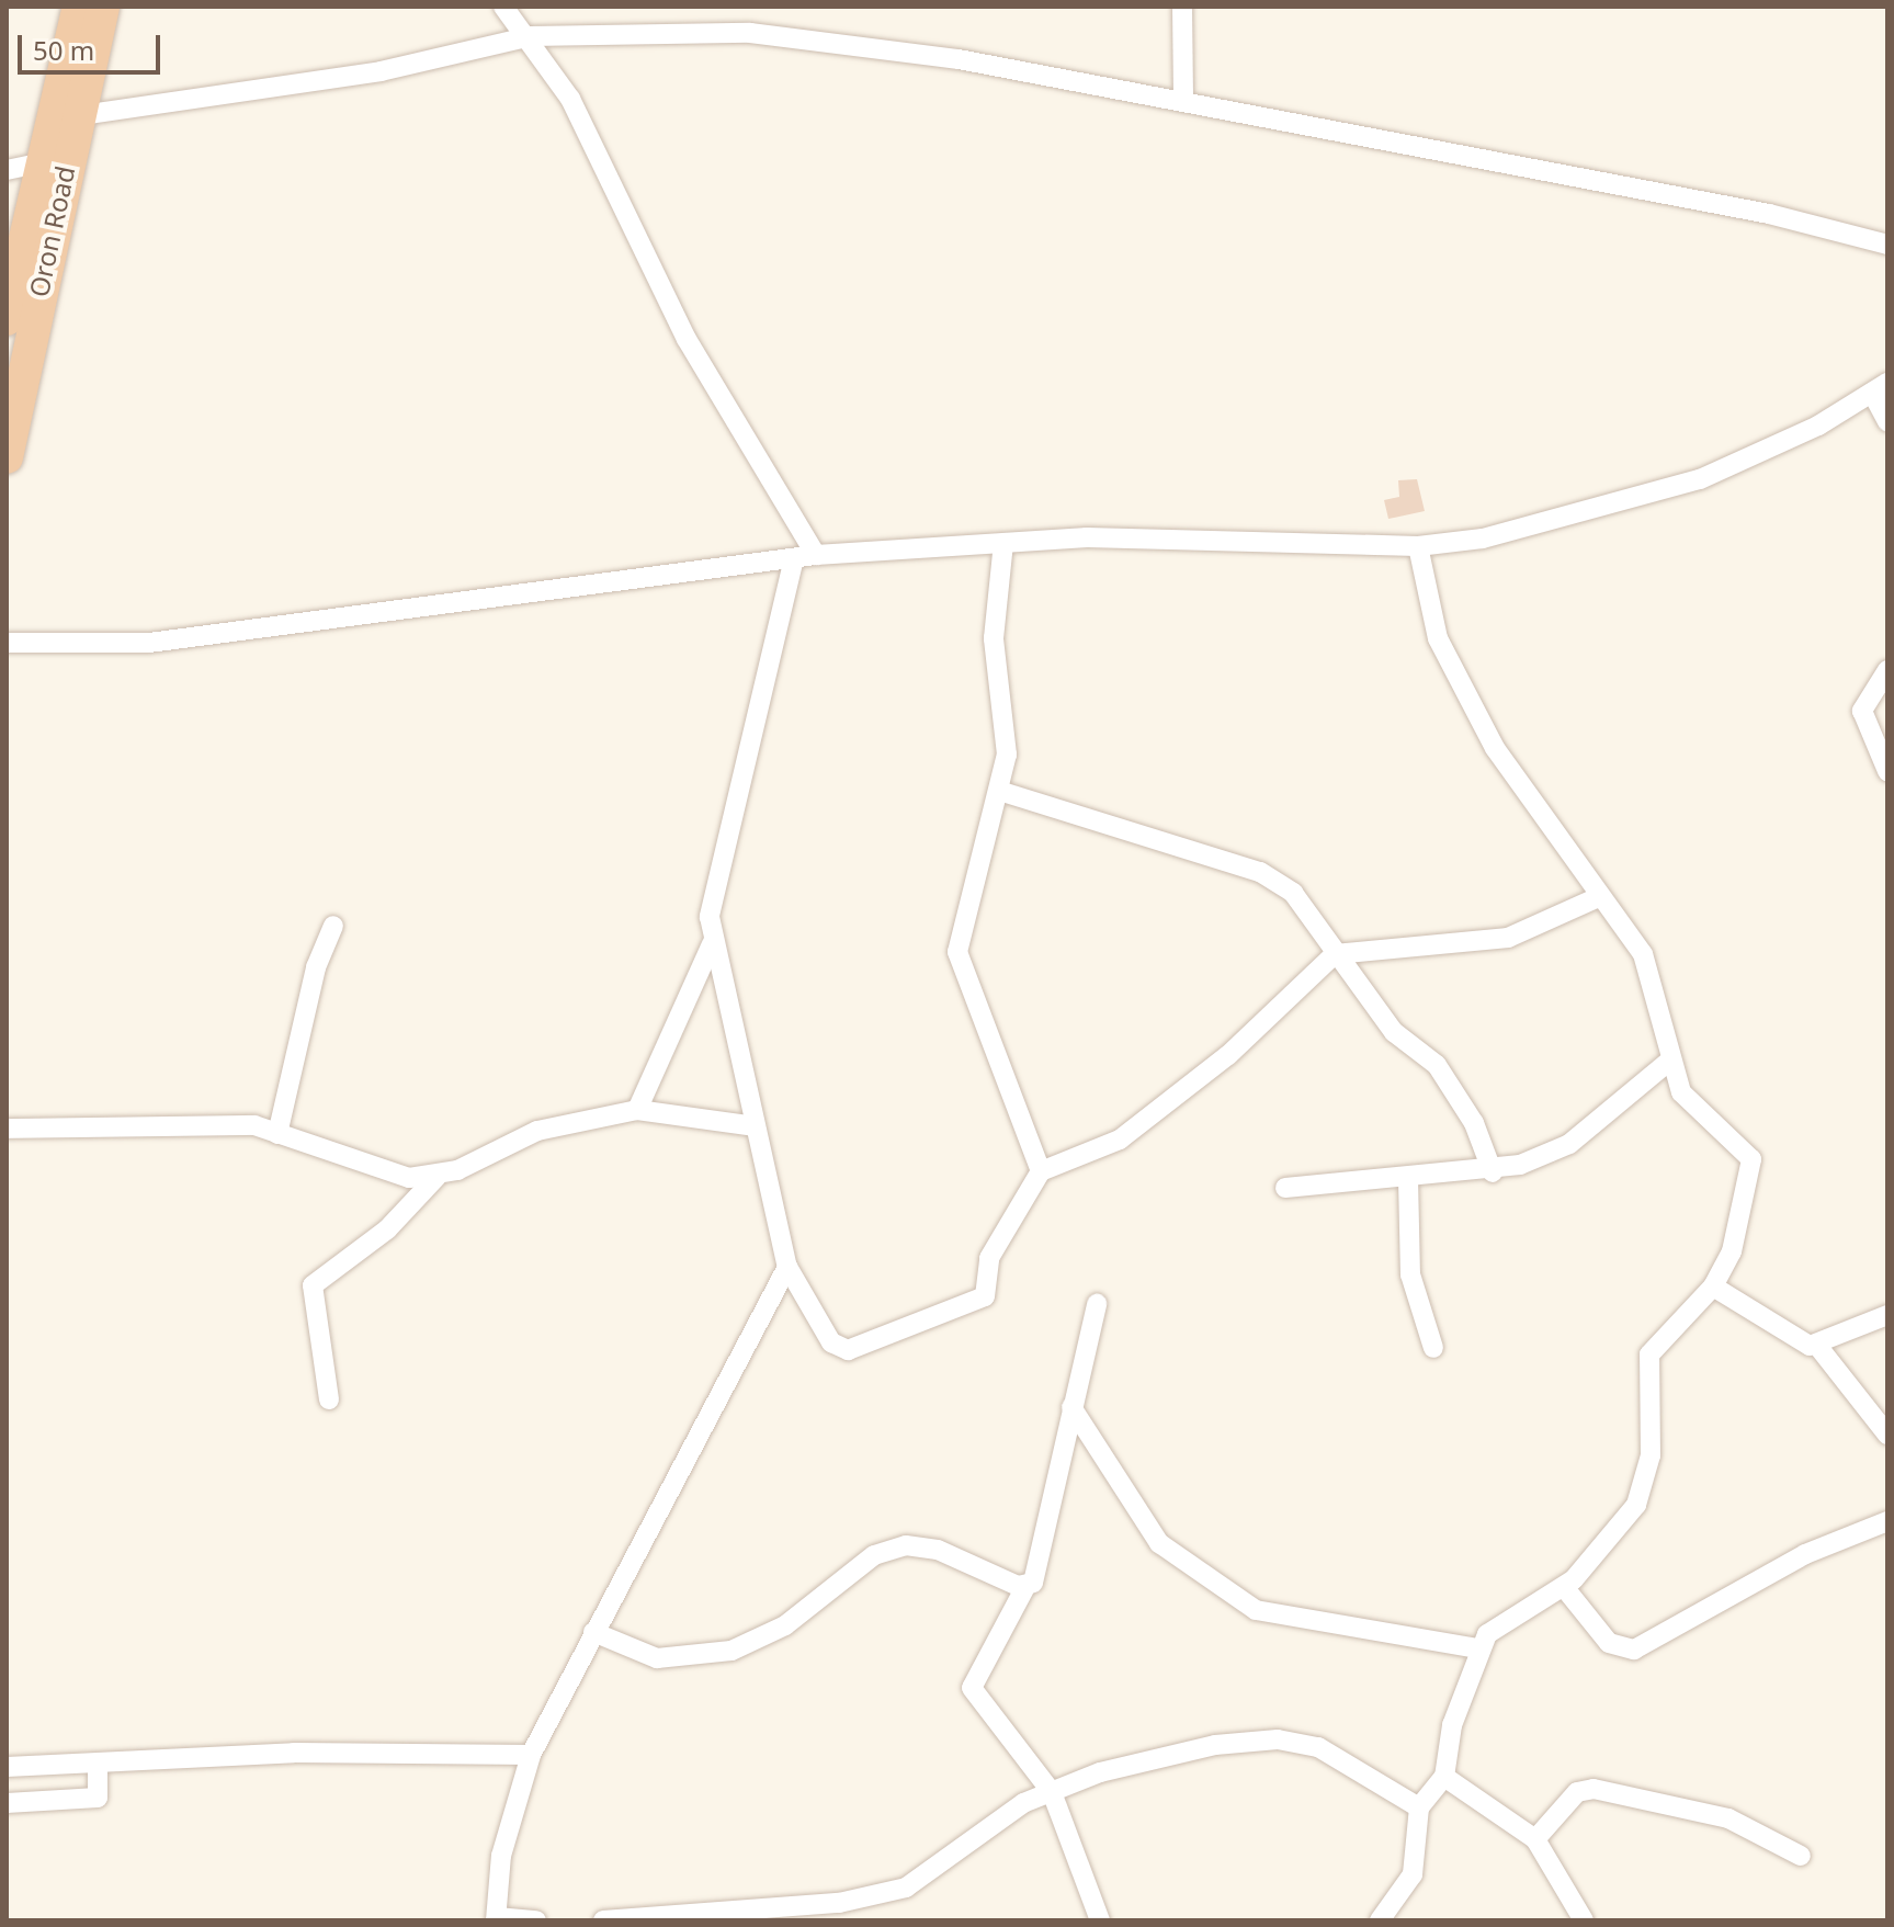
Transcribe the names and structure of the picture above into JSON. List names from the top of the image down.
{
  "streets": {
    "highway": ["Oron Road"]
  },
  "scale_bar": "50 m"
}
